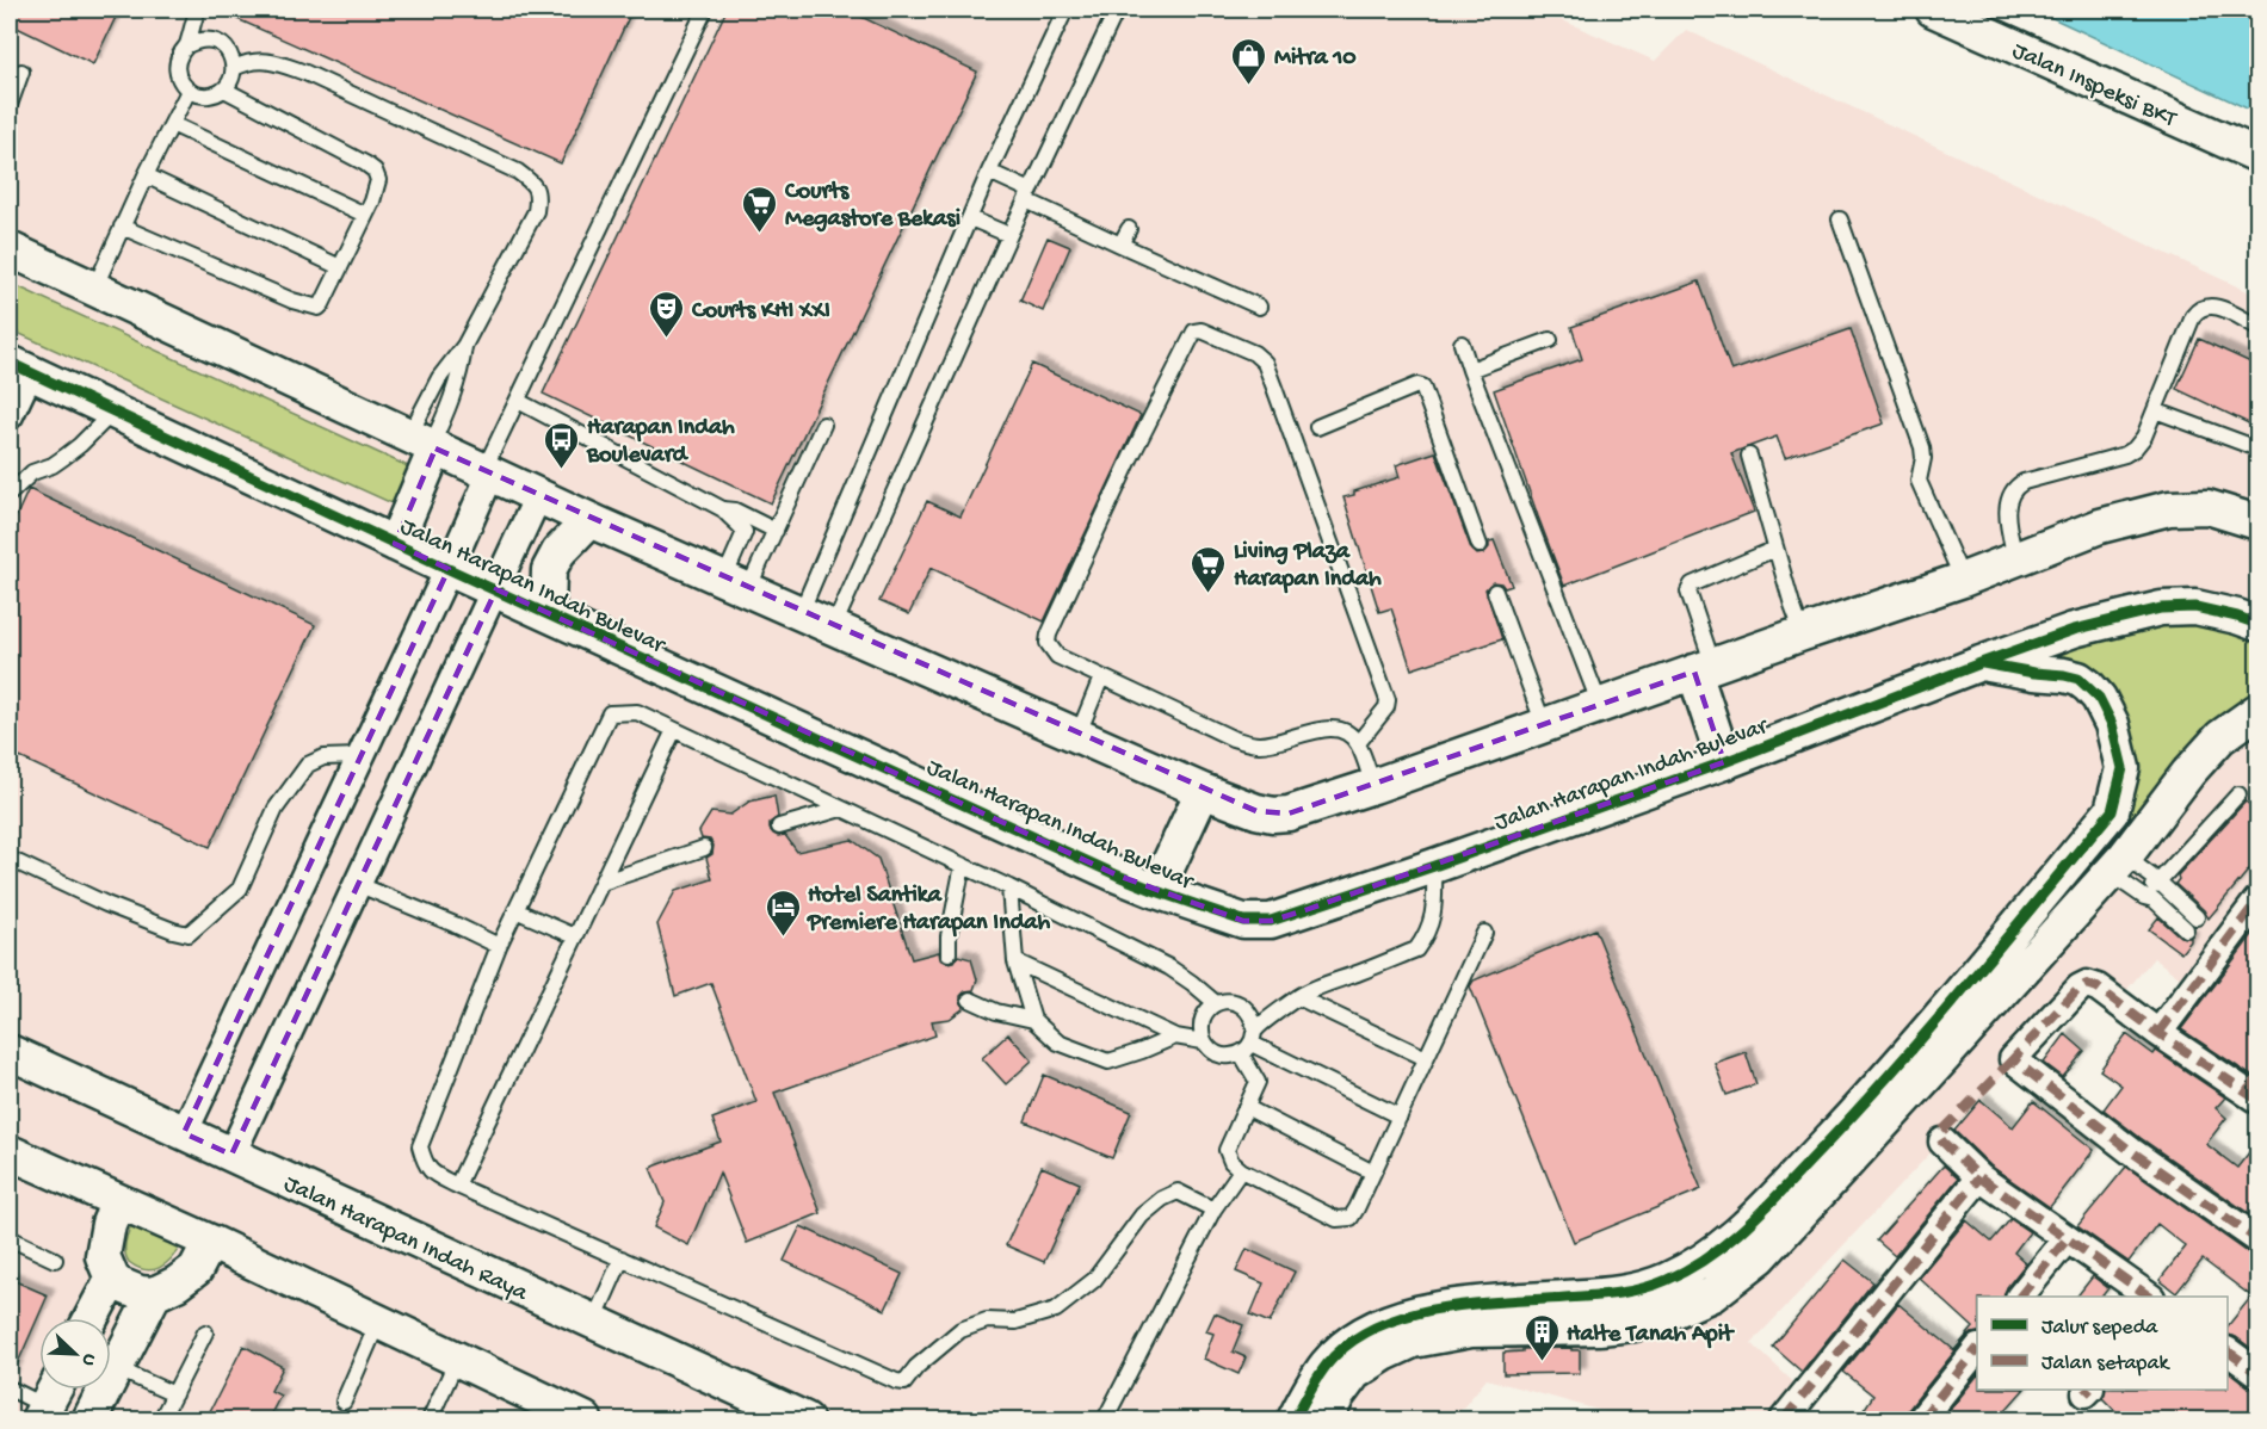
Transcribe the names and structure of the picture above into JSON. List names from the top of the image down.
{
  "streets": {
    "street": ["Jalan Inspeksi BKT", "Jalan Harapan Indah Bulevar", "Jalan Harapan Indah Raya"]
  },
  "places": {
    "shop": ["Mitra 10"],
    "supermarket": ["Courts Megastore Bekasi", "Living Plaza Harapan Indah"],
    "theatre": ["Courts KHI XXI"],
    "bus stop": ["Harapan Indah Boulevard"],
    "hotel": ["Hotel Santika Premiere Harapan Indah"],
    "building": ["Halte Tanah Apit"]
  },
  "legend": ["Jalur sepeda", "Jalan setapak"],
  "north": "bottom right"
}
